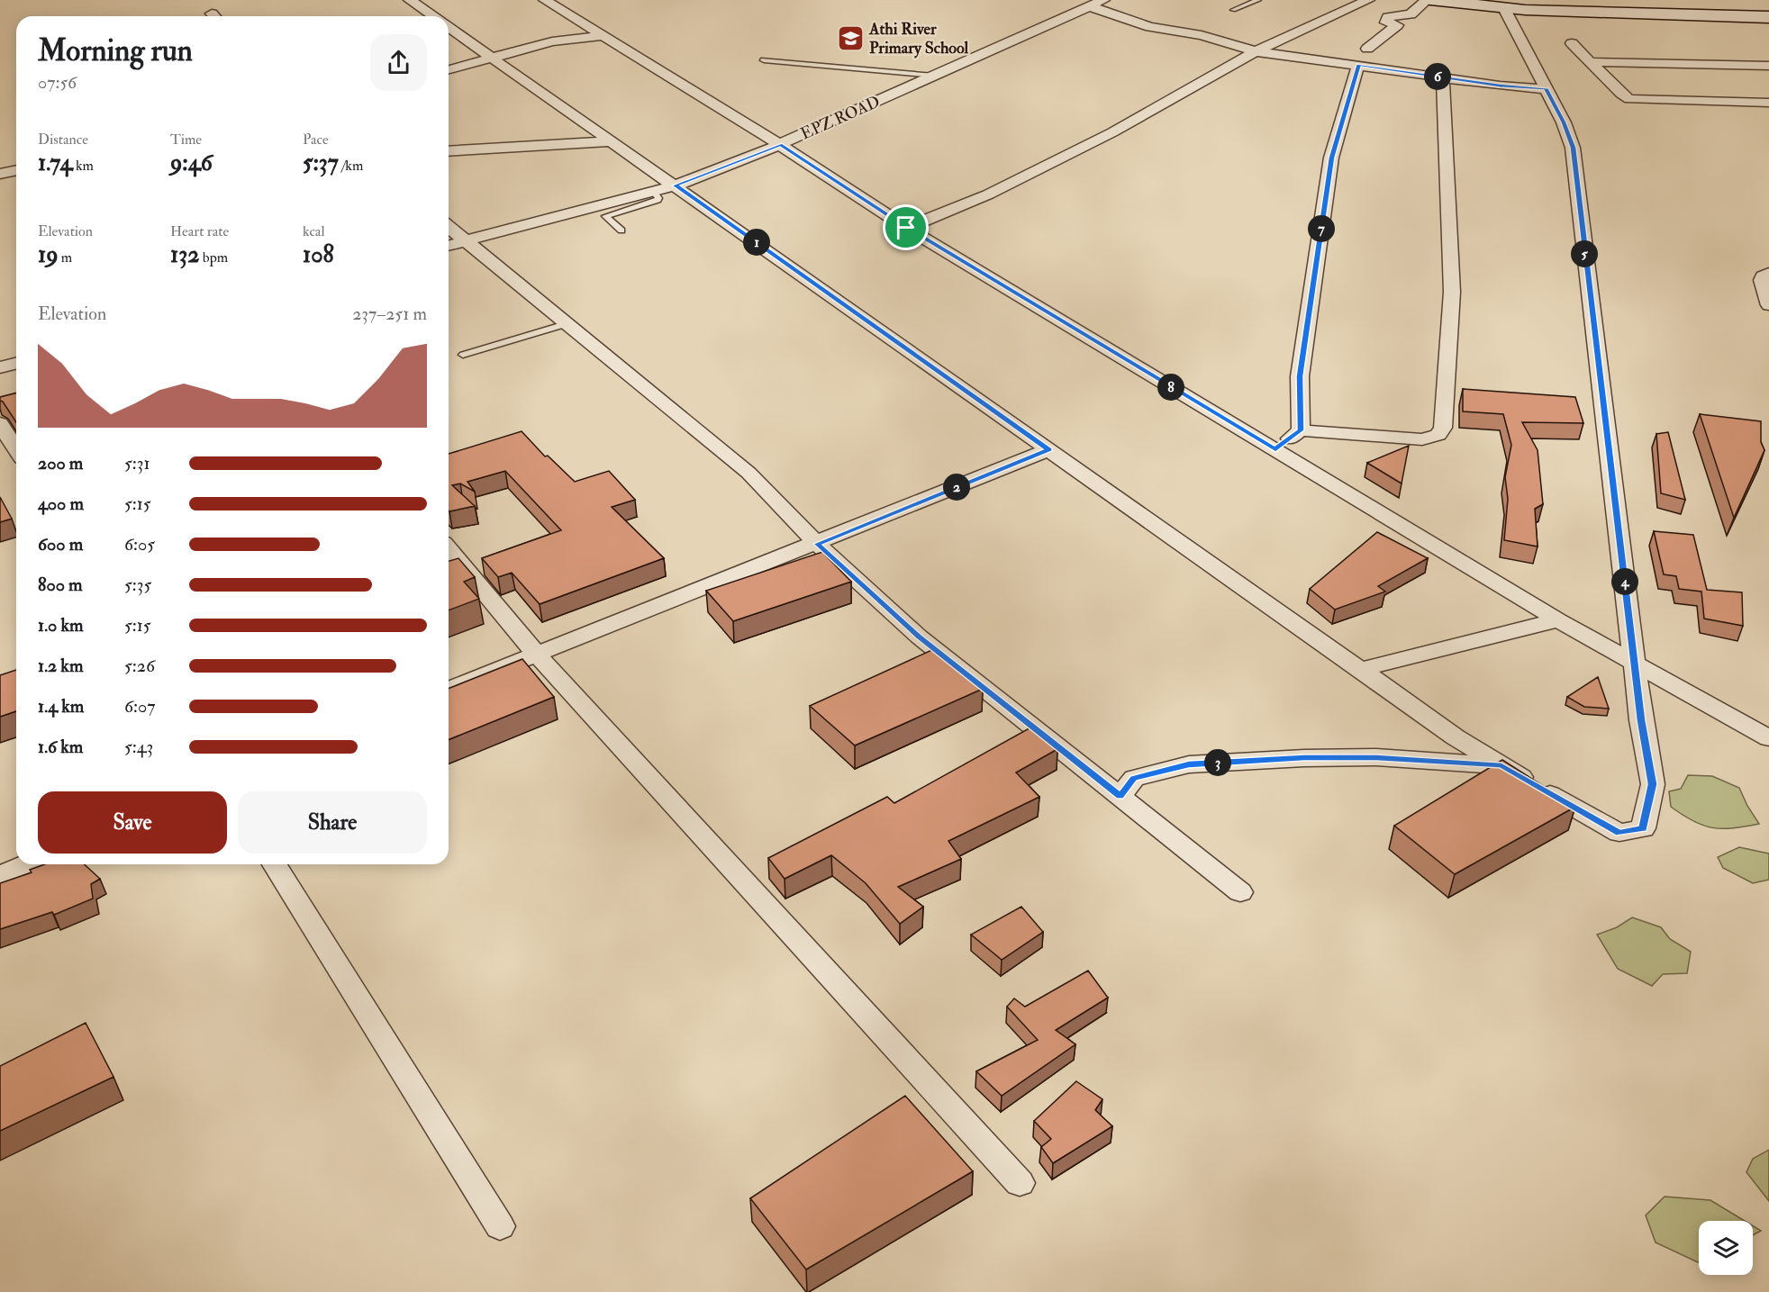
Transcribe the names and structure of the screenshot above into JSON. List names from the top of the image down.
{
  "streets": {
    "street": ["EPZ ROAD"]
  },
  "places": {
    "school or university": ["Athi River Primary School"]
  },
  "page": {
    "heading": ["Morning run", "07:56"],
    "pins": [
      "6",
      "7",
      "1",
      "5",
      "8",
      "2",
      "4",
      "3"
    ],
    "stats": [
      ["Distance", "1.74 km"],
      ["Time", "9:46"],
      ["Pace", "5:37 /km"],
      ["Elevation", "19 m"],
      ["Heart rate", "132 bpm"],
      ["kcal", "108"]
    ],
    "chart": ["Elevation", "237–251 m"],
    "list": [
      {
        "name": "200 m",
        "note": "5:31"
      },
      {
        "name": "400 m",
        "note": "5:15"
      },
      {
        "name": "600 m",
        "note": "6:05"
      },
      {
        "name": "800 m",
        "note": "5:35"
      },
      {
        "name": "1.0 km",
        "note": "5:15"
      },
      {
        "name": "1.2 km",
        "note": "5:26"
      },
      {
        "name": "1.4 km",
        "note": "6:07"
      },
      {
        "name": "1.6 km",
        "note": "5:43"
      }
    ],
    "buttons": ["Save", "Share"]
  }
}
